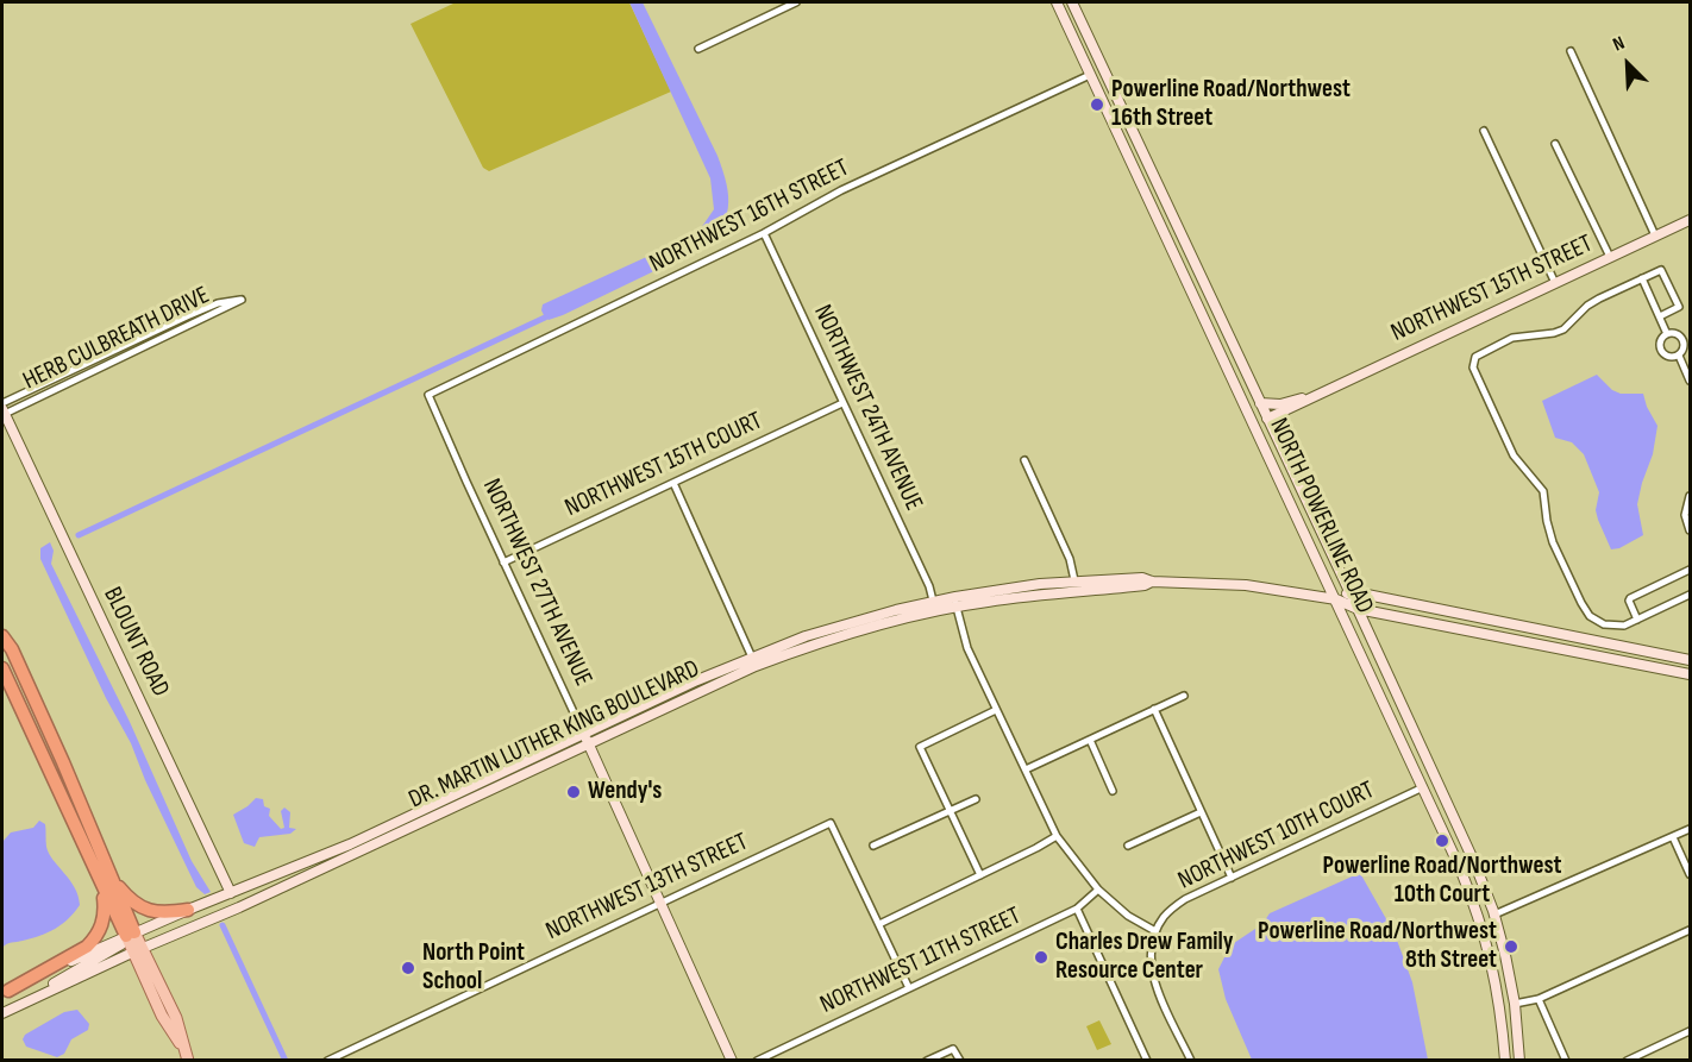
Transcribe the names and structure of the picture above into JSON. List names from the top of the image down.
{
  "streets": {
    "main road": [
      "NORTHWEST 15TH STREET",
      "NORTH POWERLINE ROAD",
      "NORTHWEST 27TH AVENUE",
      "BLOUNT ROAD",
      "DR. MARTIN LUTHER KING BOULEVARD"
    ],
    "street": [
      "NORTHWEST 16TH STREET",
      "HERB CULBREATH DRIVE",
      "NORTHWEST 24TH AVENUE",
      "NORTHWEST 15TH COURT",
      "NORTHWEST 10TH COURT",
      "NORTHWEST 13TH STREET",
      "NORTHWEST 11TH STREET"
    ]
  },
  "crossings": [
    ["NORTHWEST 16TH STREET", "NORTHWEST 24TH AVENUE"],
    ["NORTHWEST 16TH STREET", "NORTH POWERLINE ROAD"],
    ["NORTHWEST 16TH STREET", "NORTHWEST 27TH AVENUE"],
    ["NORTHWEST 15TH STREET", "NORTH POWERLINE ROAD"],
    ["HERB CULBREATH DRIVE", "BLOUNT ROAD"],
    ["NORTHWEST 24TH AVENUE", "NORTHWEST 15TH COURT"],
    ["NORTHWEST 24TH AVENUE", "DR. MARTIN LUTHER KING BOULEVARD"],
    ["NORTHWEST 15TH COURT", "NORTHWEST 27TH AVENUE"],
    ["NORTH POWERLINE ROAD", "DR. MARTIN LUTHER KING BOULEVARD"],
    ["NORTH POWERLINE ROAD", "NORTHWEST 10TH COURT"],
    ["NORTHWEST 27TH AVENUE", "DR. MARTIN LUTHER KING BOULEVARD"],
    ["NORTHWEST 27TH AVENUE", "NORTHWEST 13TH STREET"],
    ["BLOUNT ROAD", "DR. MARTIN LUTHER KING BOULEVARD"]
  ],
  "places": [
    "Powerline Road/Northwest 16th Street",
    "Wendy's",
    "Powerline Road/Northwest 10th Court",
    "Powerline Road/Northwest 8th Street",
    "Charles Drew Family Resource Center",
    "North Point School"
  ],
  "north": "top left"
}
